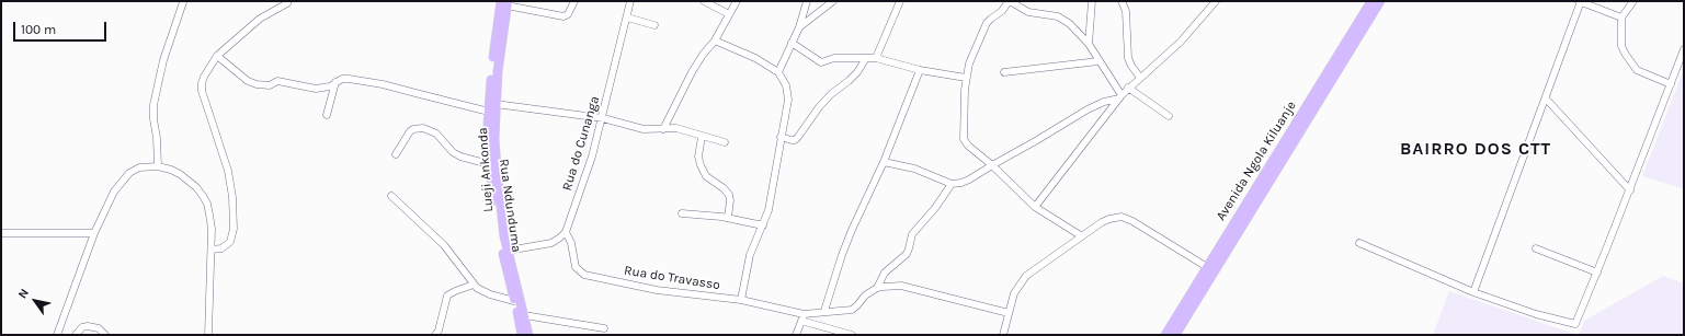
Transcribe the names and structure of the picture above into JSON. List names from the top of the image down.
{
  "streets": {
    "main road": ["Avenida Ngola Kiluanje", "Lueji Ankonda", "Rua Ndunduma"],
    "street": ["Rua do Cunanga", "Rua do Travasso"]
  },
  "crossings": [
    ["Rua do Cunanga", "Rua do Travasso"],
    ["Lueji Ankonda", "Rua Ndunduma"]
  ],
  "districts": ["BAIRRO DOS CTT"],
  "scale_bar": "100 m",
  "north": "top left"
}
